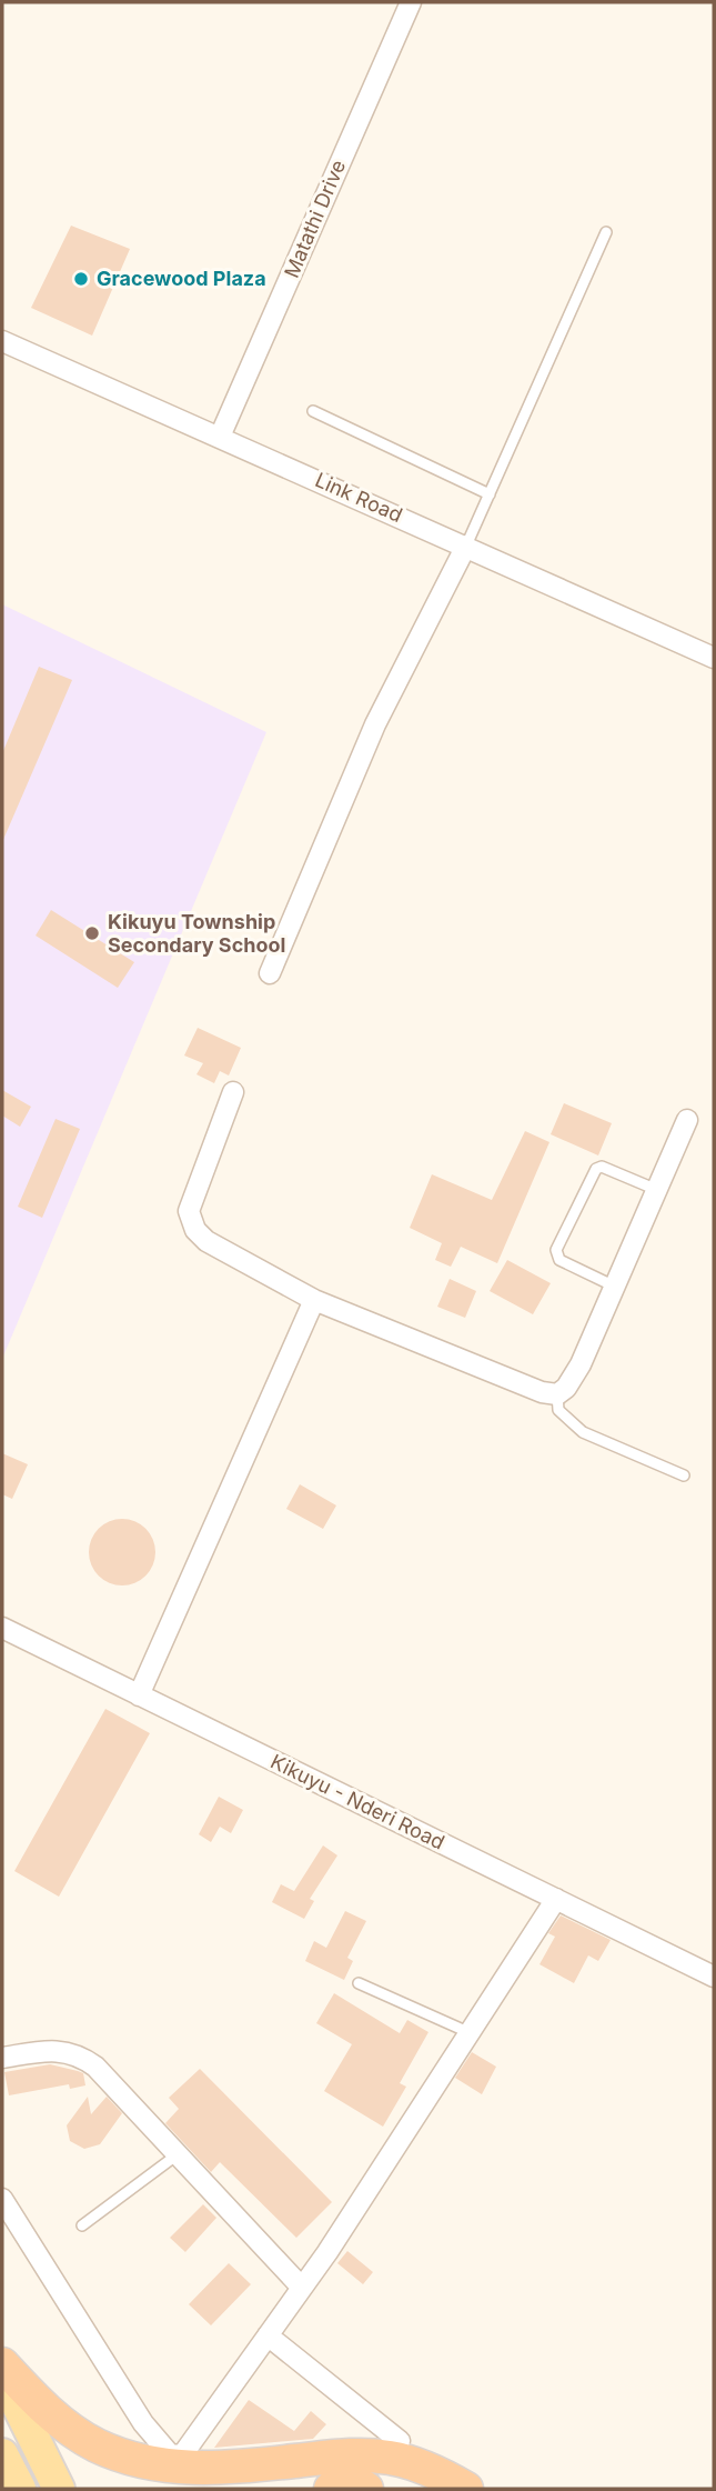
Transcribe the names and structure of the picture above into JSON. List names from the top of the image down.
{
  "streets": {
    "street": ["Matathi Drive", "Link Road", "Kikuyu - Nderi Road"]
  },
  "crossings": [
    ["Matathi Drive", "Link Road"]
  ],
  "places": ["Gracewood Plaza", "Kikuyu Township Secondary School"]
}
